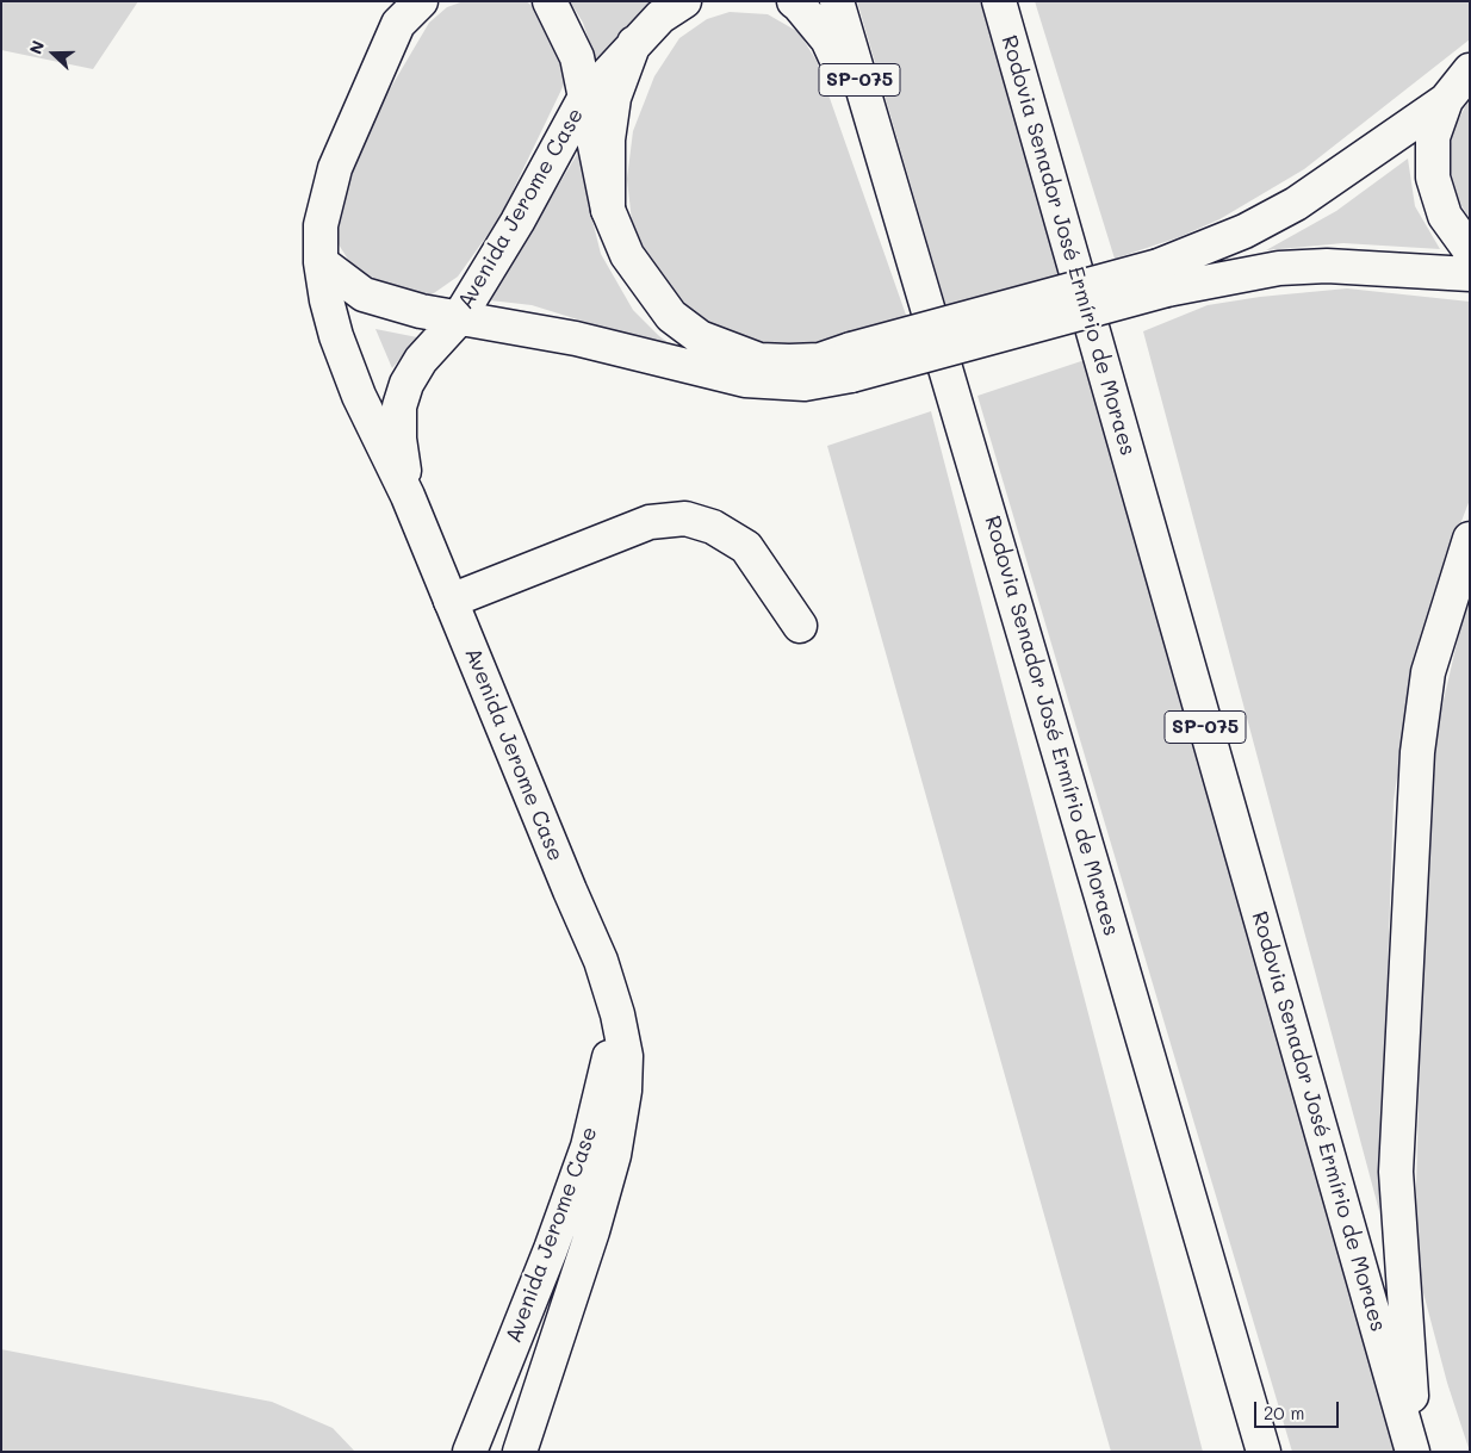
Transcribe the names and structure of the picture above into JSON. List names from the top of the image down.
{
  "streets": {
    "main road": ["SP-075", "Avenida Jerome Case", "Rodovia Senador José Ermírio de Moraes"]
  },
  "scale_bar": "20 m",
  "north": "left"
}
